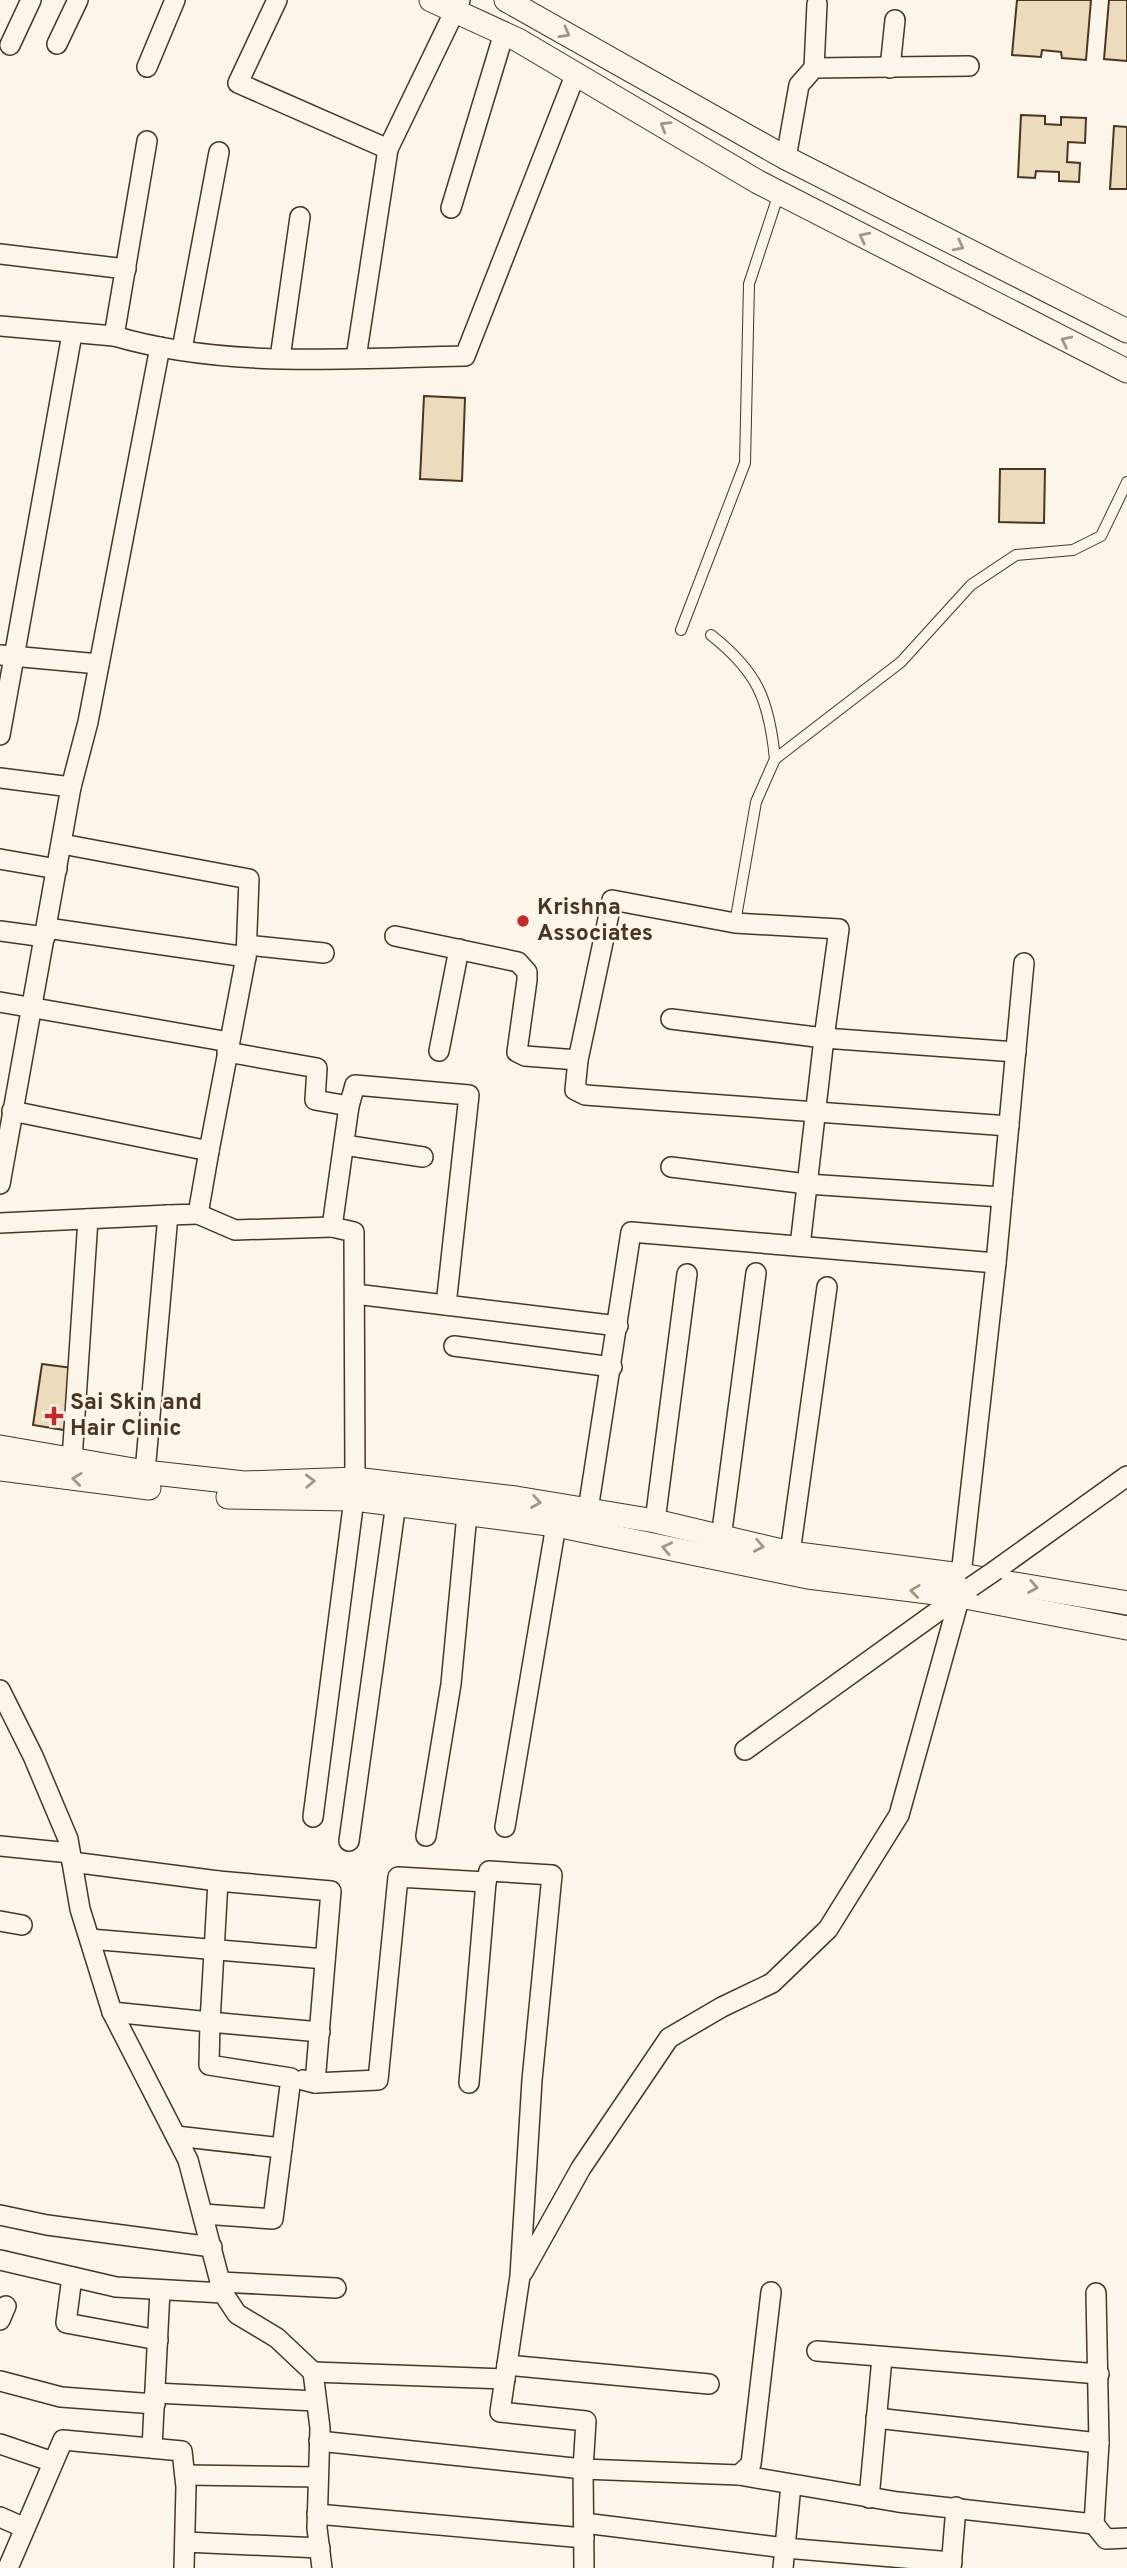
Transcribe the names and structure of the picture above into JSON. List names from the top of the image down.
{
  "places": {
    "other": ["Krishna Associates"],
    "health": ["Sai Skin and Hair Clinic"]
  }
}
